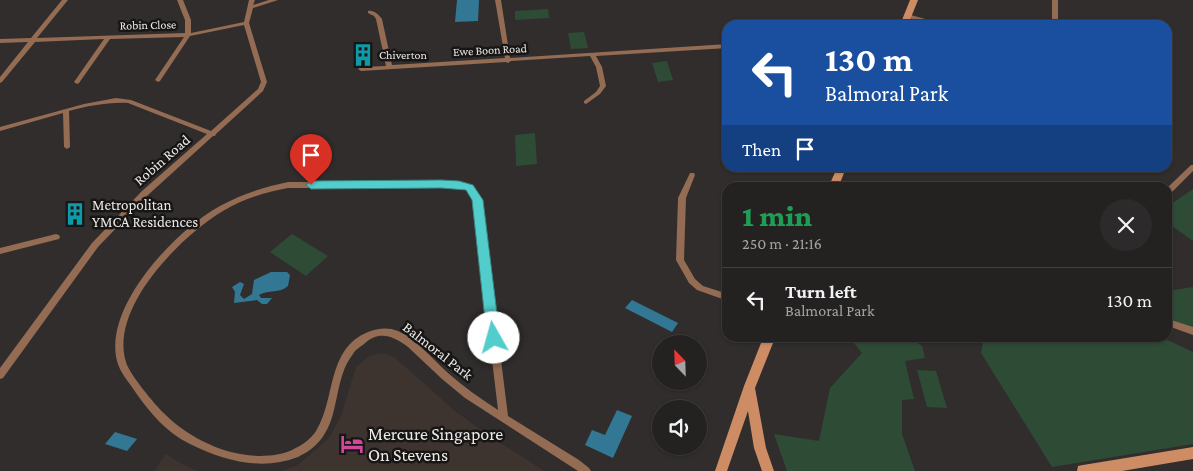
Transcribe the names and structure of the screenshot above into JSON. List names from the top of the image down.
{
  "streets": {
    "street": [
      "Robin Close",
      "Ewe Boon Road",
      "Robin Road",
      "Balmoral Park"
    ]
  },
  "crossings": [
    ["Robin Close", "Robin Road"]
  ],
  "places": {
    "building": ["Chiverton", "Metropolitan YMCA Residences"],
    "hotel": ["Mercure Singapore On Stevens"]
  },
  "north": "top left",
  "page": {
    "turn": ["130 m", "Balmoral Park"],
    "then": "Then",
    "heading": ["1 min", "250 m · 21:16"],
    "list": [
      {
        "name": "Turn left",
        "note": "Balmoral Park",
        "value": "130 m"
      }
    ]
  }
}
